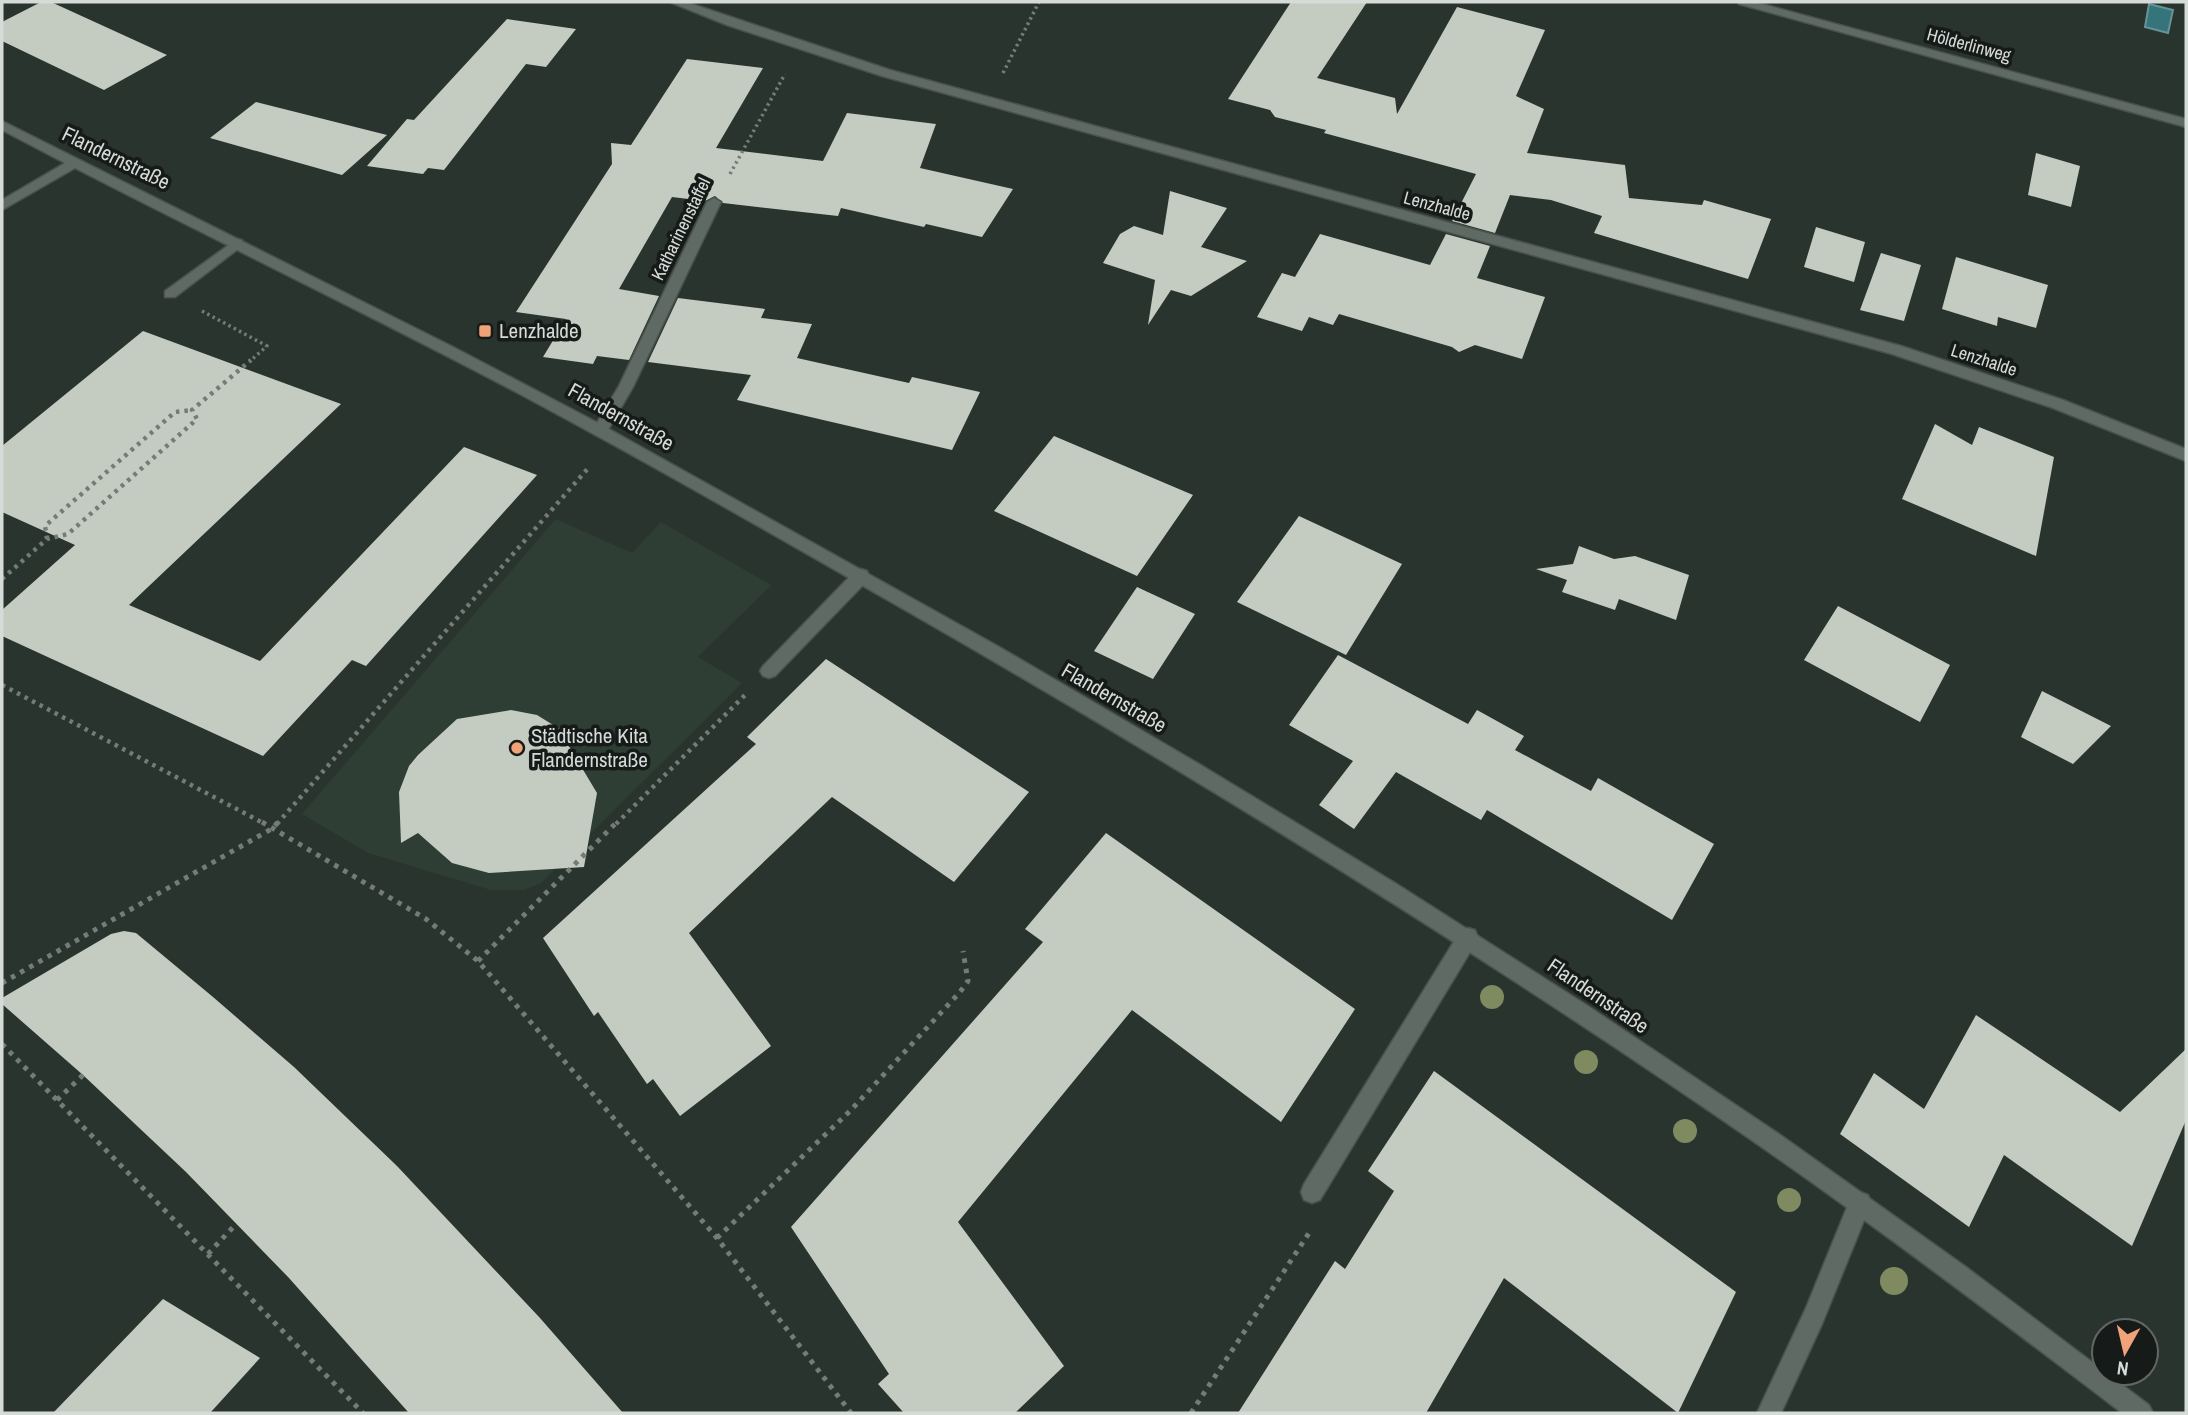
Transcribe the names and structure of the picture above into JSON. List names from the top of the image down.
{
  "streets": {
    "street": [
      "Hölderlinweg",
      "Flandernstraße",
      "Lenzhalde",
      "Katharinenstaffel"
    ]
  },
  "crossings": [
    ["Flandernstraße", "Katharinenstaffel"],
    ["Lenzhalde", "Katharinenstaffel"]
  ],
  "places": {
    "transit": ["Lenzhalde"],
    "other": ["Städtische Kita Flandernstraße"]
  },
  "north": "bottom"
}
